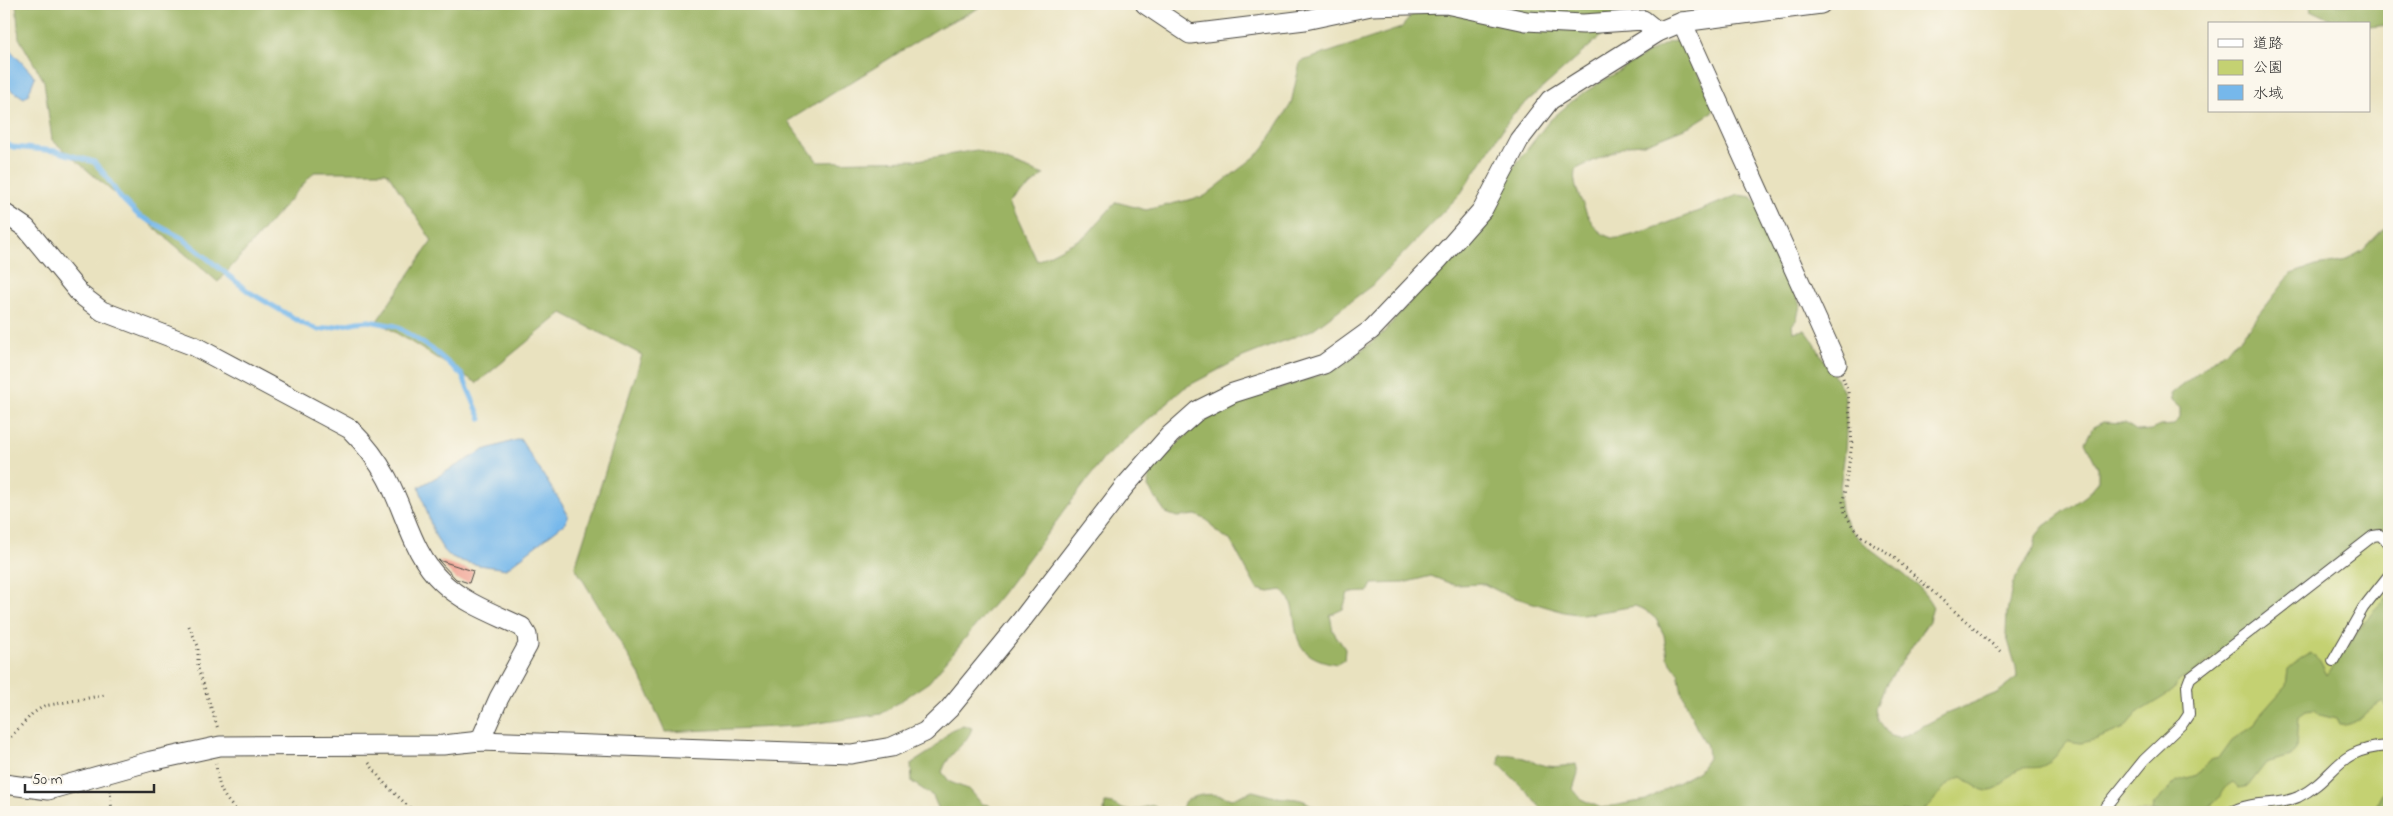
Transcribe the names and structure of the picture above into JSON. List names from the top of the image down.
{
  "legend": ["道路", "公園", "水域"],
  "scale_bar": "50 m"
}
